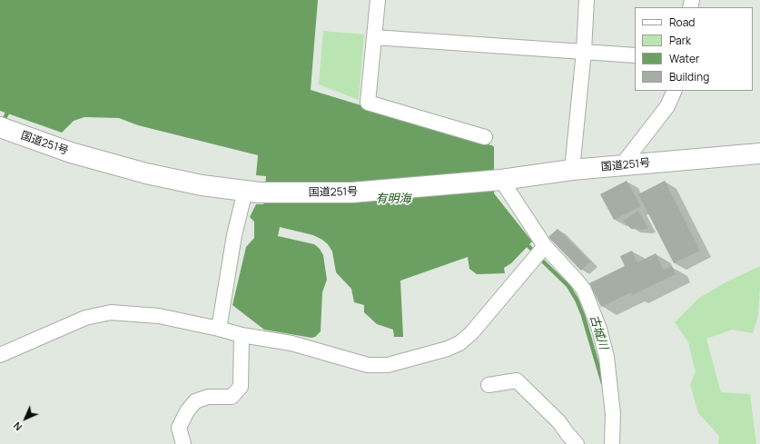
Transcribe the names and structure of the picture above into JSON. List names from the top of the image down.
{
  "streets": {
    "highway": ["国道251号"]
  },
  "water": ["有明海", "古城川"],
  "legend": [
    "Road",
    "Park",
    "Water",
    "Building"
  ],
  "north": "bottom left"
}
